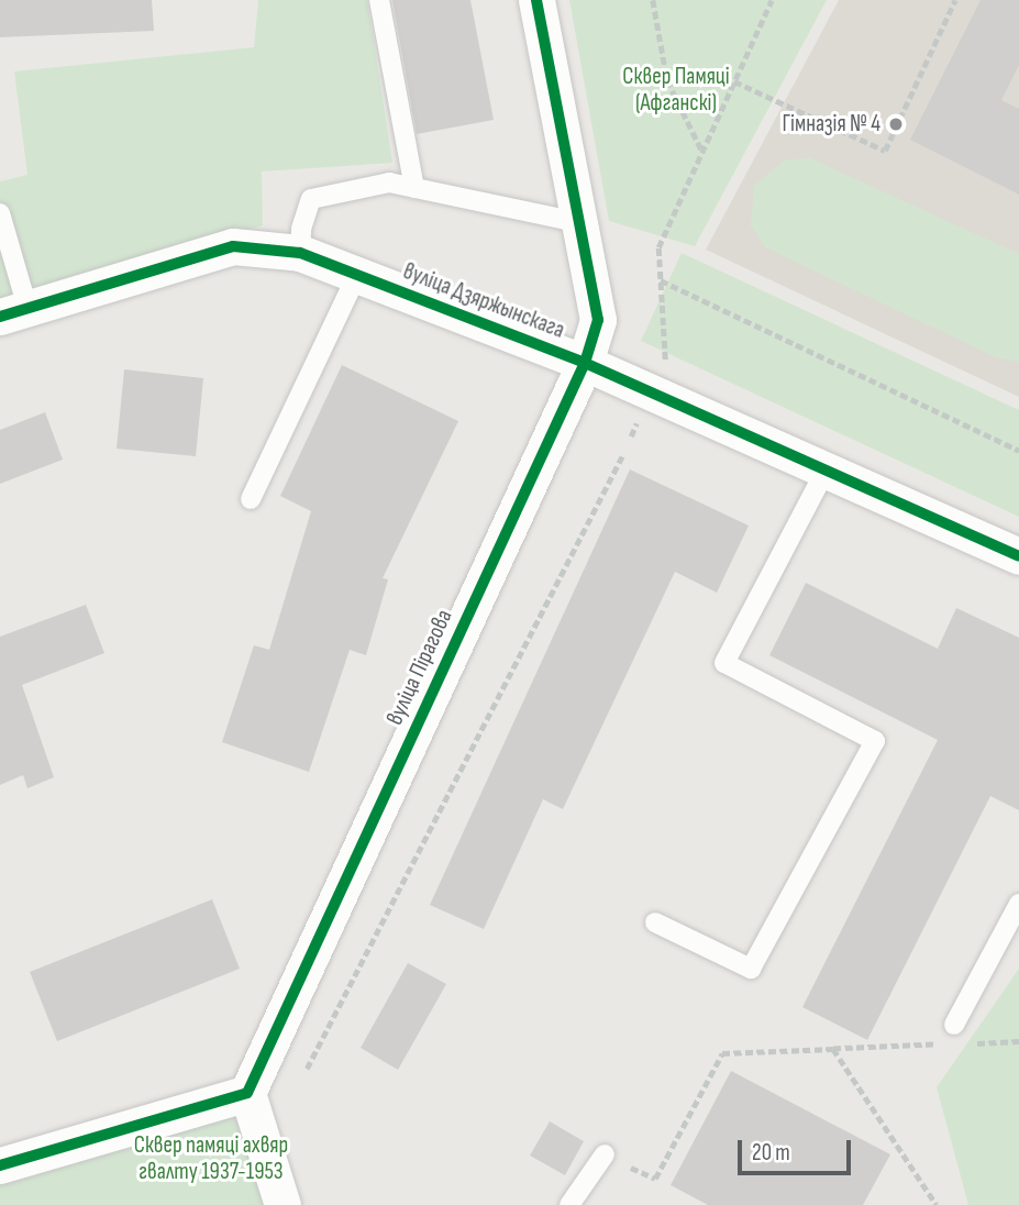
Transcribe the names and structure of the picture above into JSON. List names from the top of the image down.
{
  "streets": {
    "street": ["вуліца Дзяржынскага", "вуліца Пірагова"]
  },
  "crossings": [
    ["вуліца Дзяржынскага", "вуліца Пірагова"]
  ],
  "parks": ["Сквер Памяці (Афганскі)", "Сквер памяці ахвяр гвалту 1937-1953"],
  "places": ["Гімназія № 4"],
  "scale_bar": "20 m"
}
